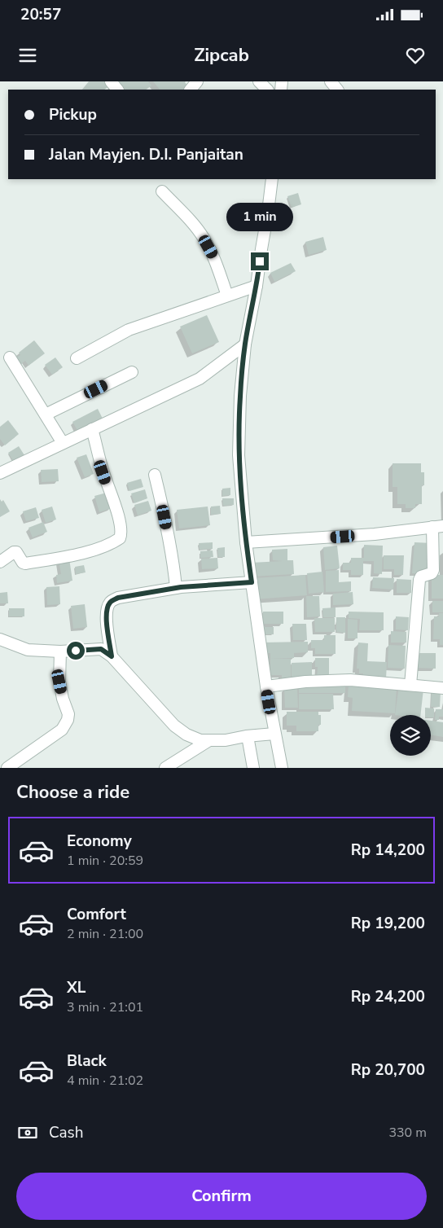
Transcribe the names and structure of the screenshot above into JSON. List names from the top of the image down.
{
  "page": {
    "status": "20:57",
    "header": "Zipcab",
    "banner": ["Pickup", "Jalan Mayjen. D.I. Panjaitan"],
    "bubble": "1 min",
    "heading": "Choose a ride",
    "list": [
      {
        "name": "Economy",
        "note": "1 min · 20:59",
        "value": "Rp 14,200"
      },
      {
        "name": "Comfort",
        "note": "2 min · 21:00",
        "value": "Rp 19,200"
      },
      {
        "name": "XL",
        "note": "3 min · 21:01",
        "value": "Rp 24,200"
      },
      {
        "name": "Black",
        "note": "4 min · 21:02",
        "value": "Rp 20,700"
      }
    ],
    "pay": ["Cash", "330 m"],
    "buttons": "Confirm"
  }
}
